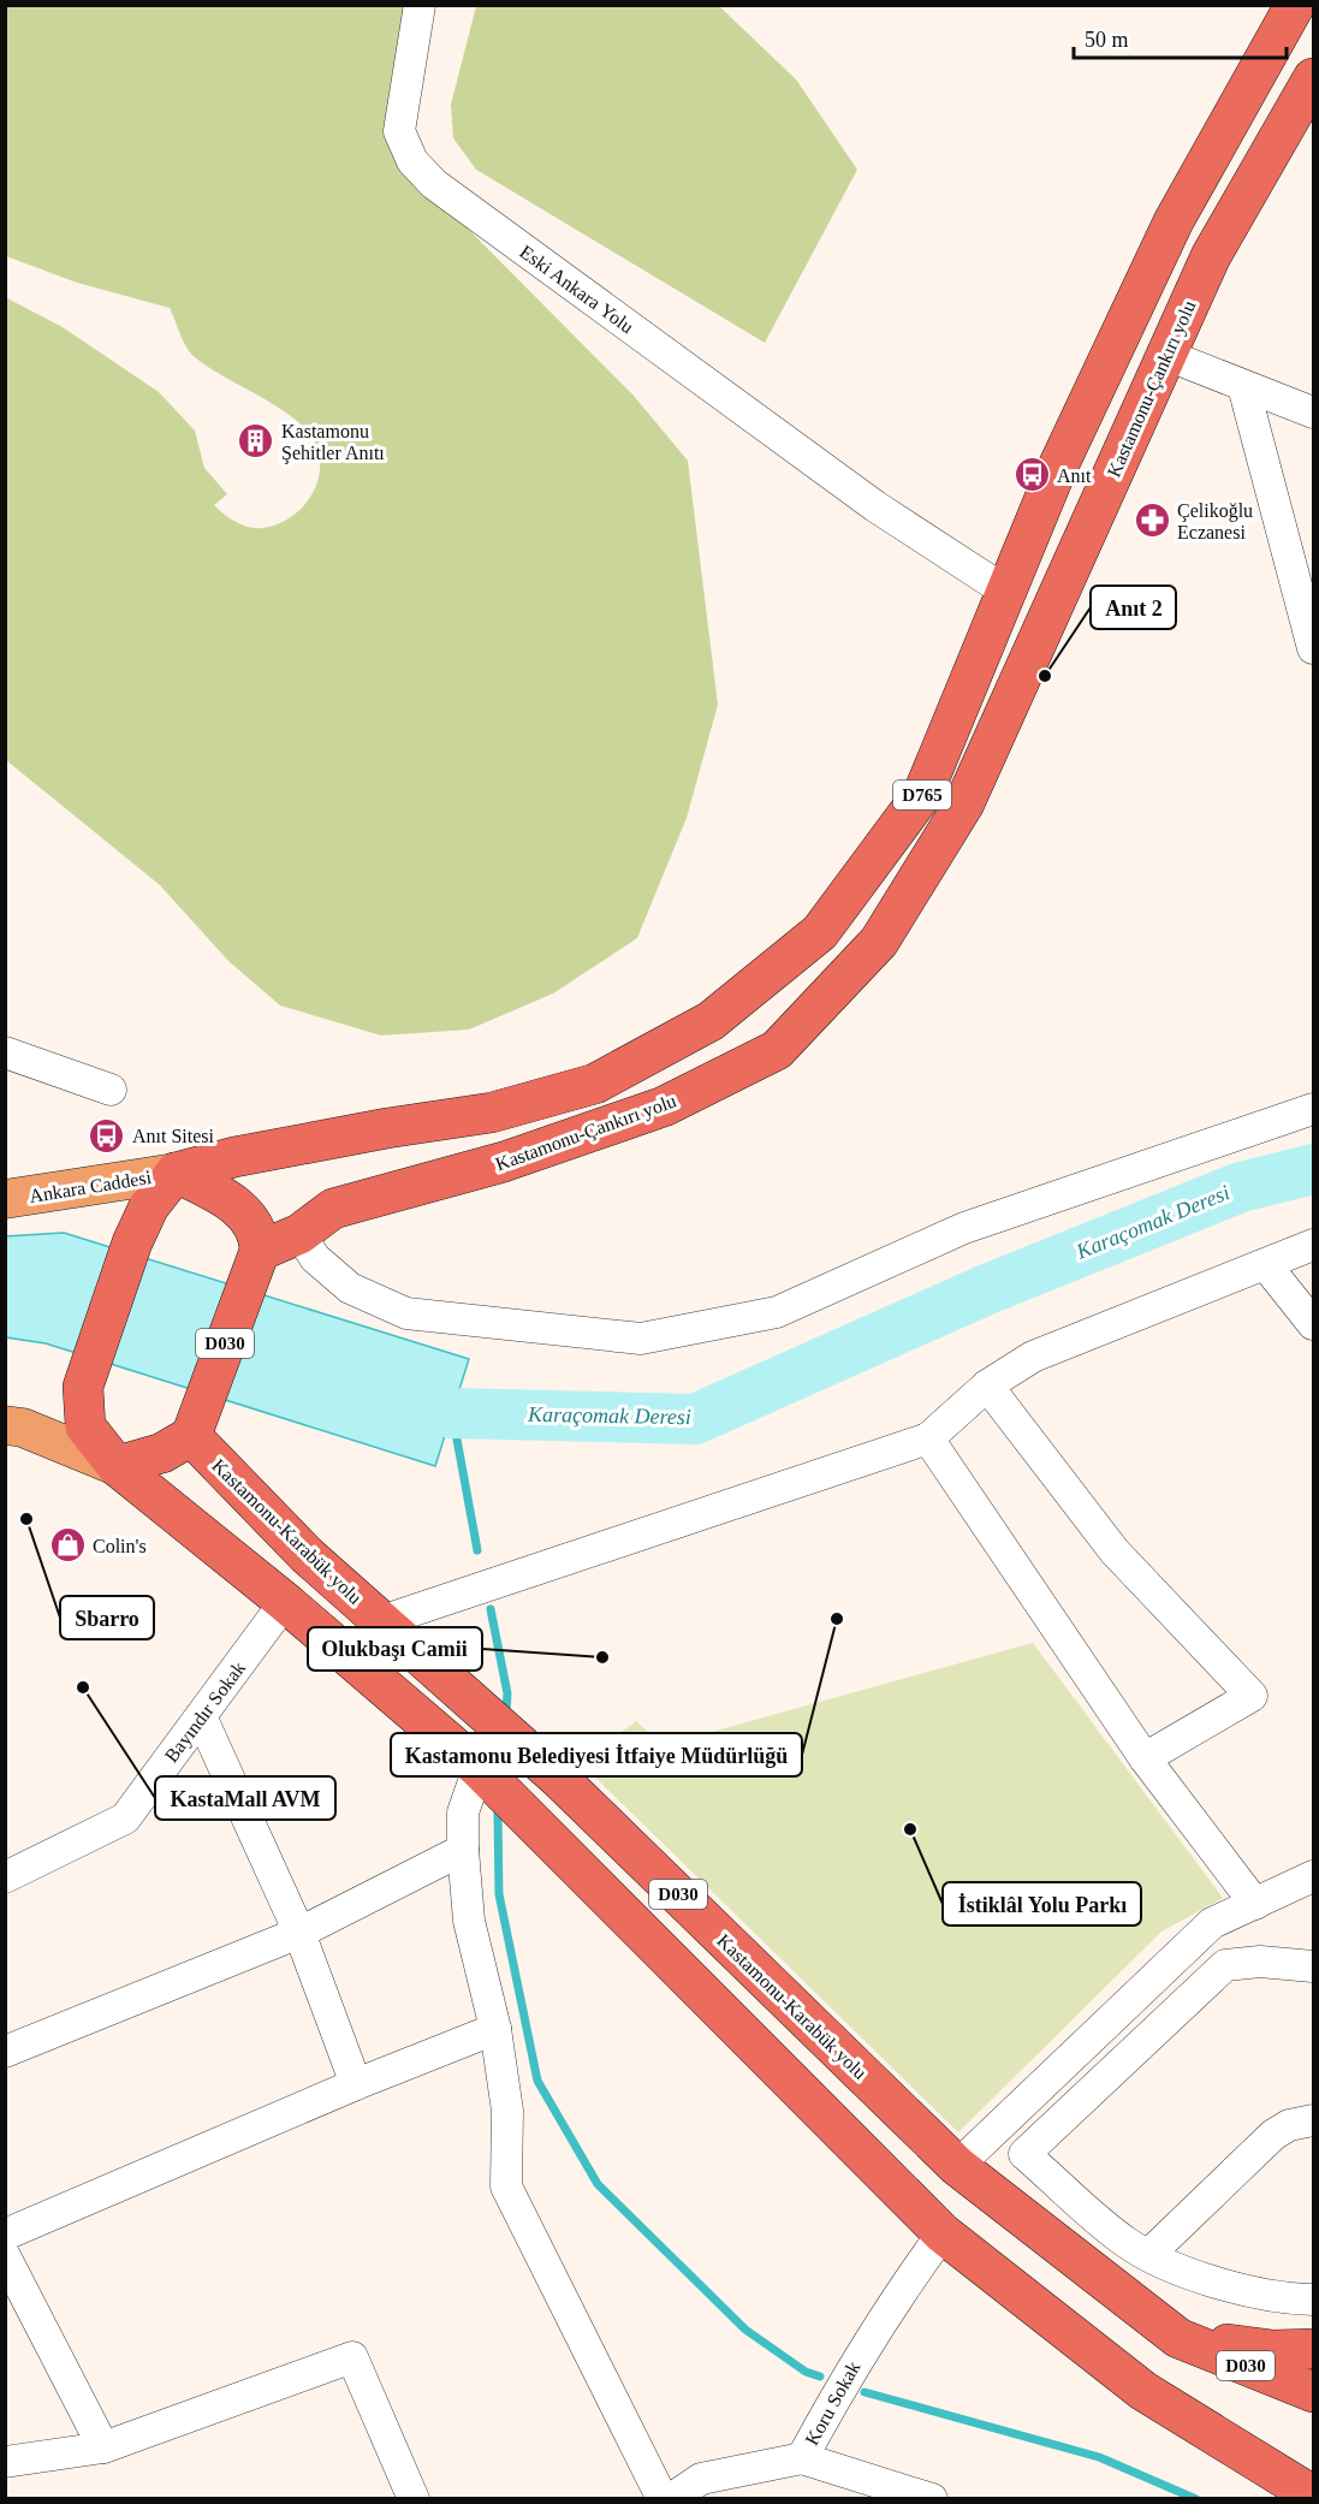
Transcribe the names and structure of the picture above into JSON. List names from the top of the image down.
{
  "streets": {
    "highway": [
      "Kastamonu-Çankırı yolu",
      "D765",
      "D030",
      "Kastamonu-Karabük yolu"
    ],
    "main road": ["Ankara Caddesi"],
    "street": ["Eski Ankara Yolu", "Bayındır Sokak", "Koru Sokak"]
  },
  "crossings": [
    ["Eski Ankara Yolu", "D765"],
    ["Kastamonu-Çankırı yolu", "D030"],
    ["D765", "Ankara Caddesi"],
    ["D030", "Kastamonu-Karabük yolu"]
  ],
  "water": ["Karaçomak Deresi"],
  "places": {
    "building": ["Kastamonu Şehitler Anıtı"],
    "bus stop": ["Anıt", "Anıt Sitesi"],
    "pharmacy": ["Çelikoğlu Eczanesi"],
    "other": [
      "Anıt 2",
      "Sbarro",
      "Kastamonu Belediyesi İtfaiye Müdürlüğü",
      "Olukbaşı Camii",
      "KastaMall AVM",
      "İstiklâl Yolu Parkı"
    ],
    "shop": ["Colin's"]
  },
  "scale_bar": "50 m"
}
